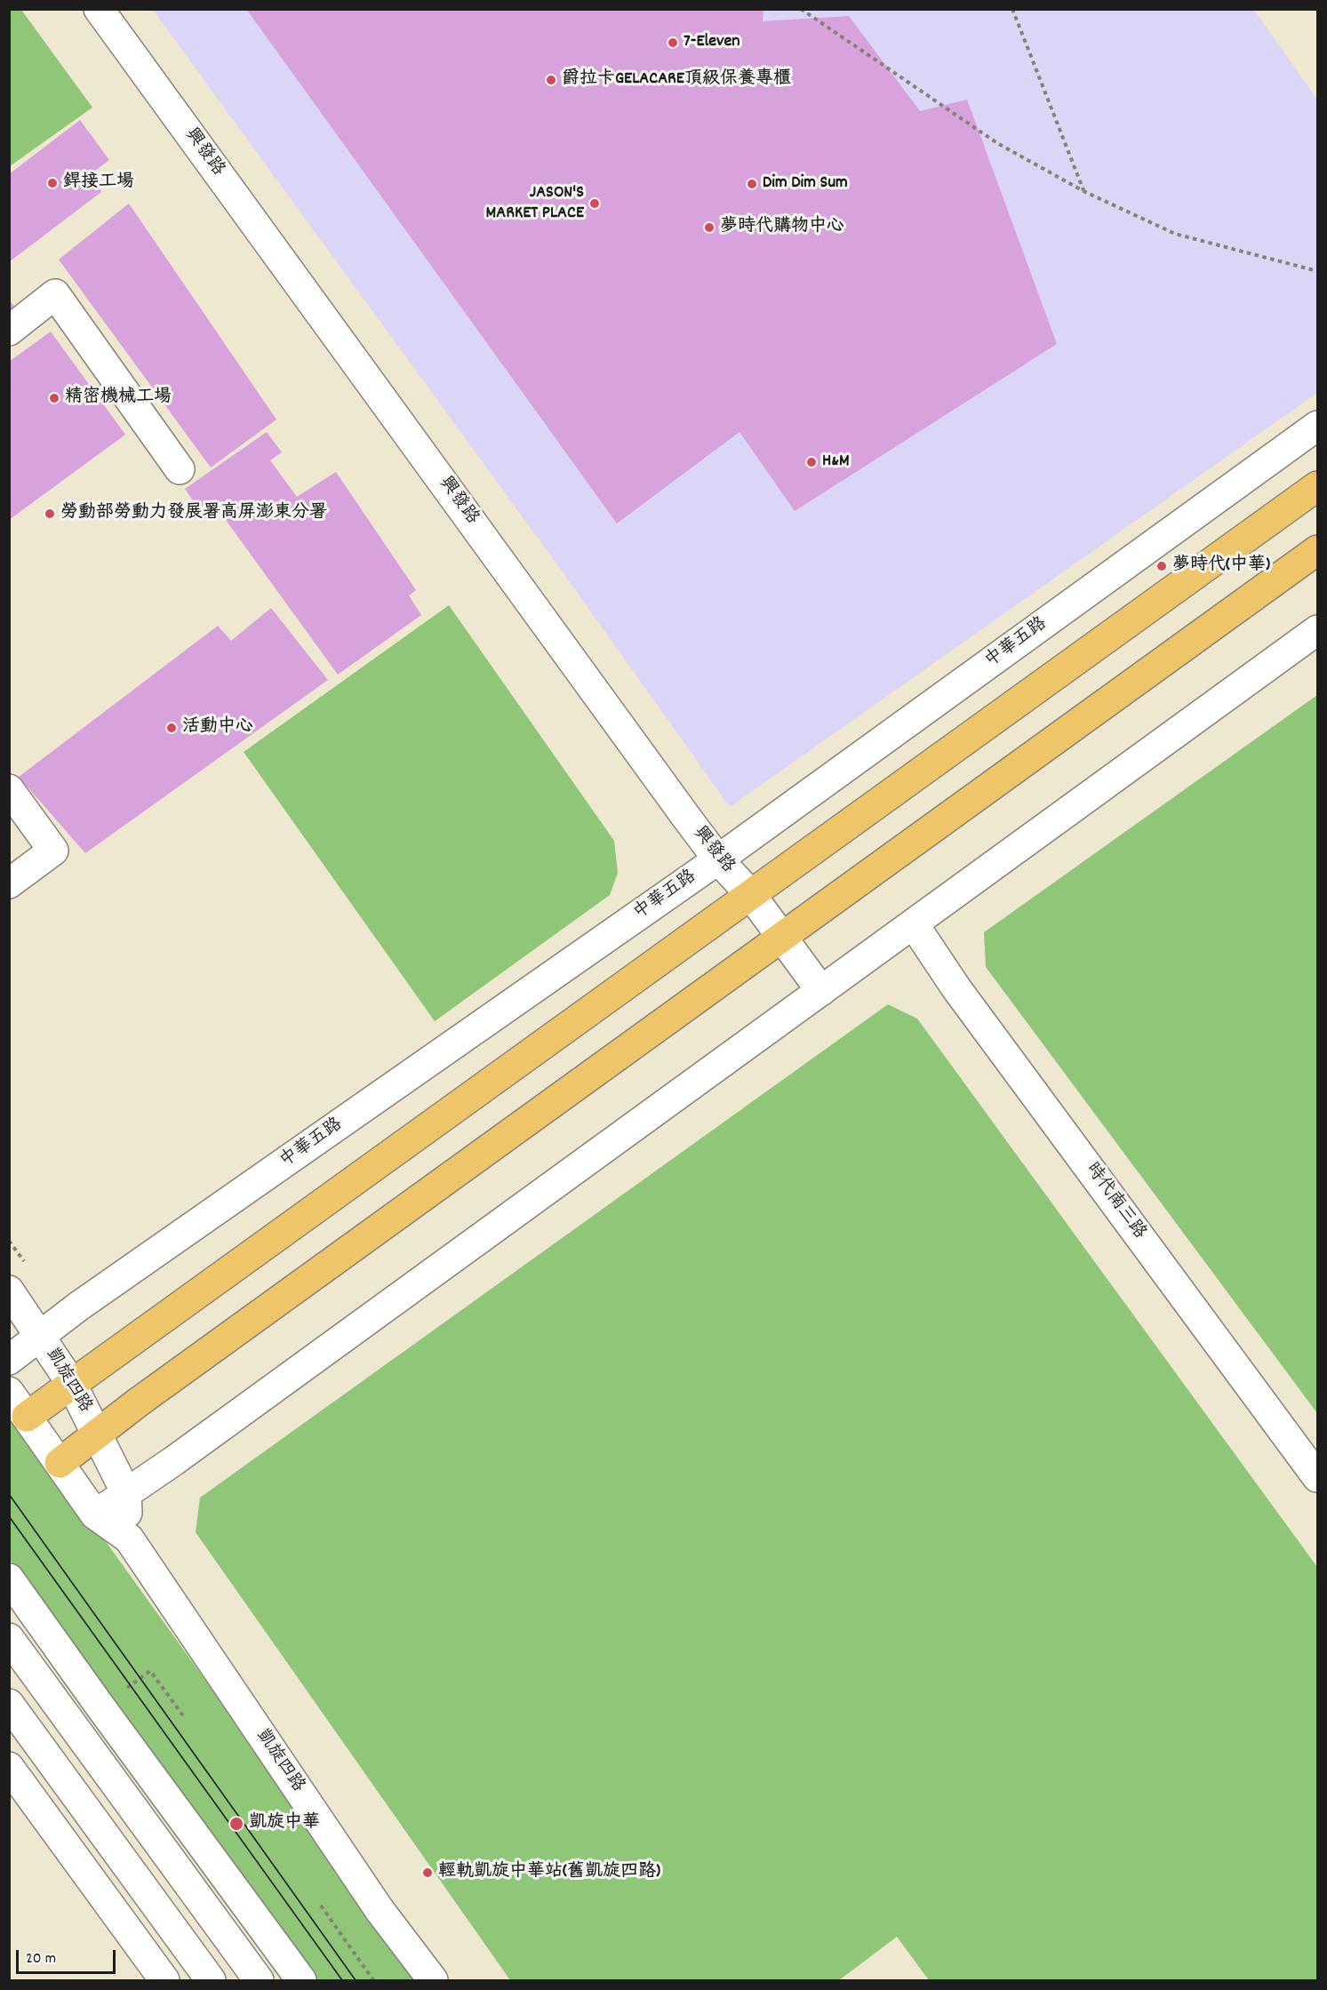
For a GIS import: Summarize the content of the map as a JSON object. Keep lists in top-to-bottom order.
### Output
{
  "streets": {
    "street": [
      "興發路",
      "中華五路",
      "時代南三路",
      "凱旋四路"
    ]
  },
  "crossings": [
    ["興發路", "中華五路"],
    ["中華五路", "凱旋四路"]
  ],
  "places": [
    "7-Eleven",
    "爵拉卡GELACARE頂級保養專櫃",
    "銲接工場",
    "Dim Dim Sum",
    "JASON'S MARKET PLACE",
    "夢時代購物中心",
    "精密機械工場",
    "H&M",
    "勞動部勞動力發展署高屏澎東分署",
    "夢時代(中華)",
    "活動中心",
    "凱旋中華",
    "輕軌凱旋中華站(舊凱旋四路)"
  ],
  "scale_bar": "20 m"
}
